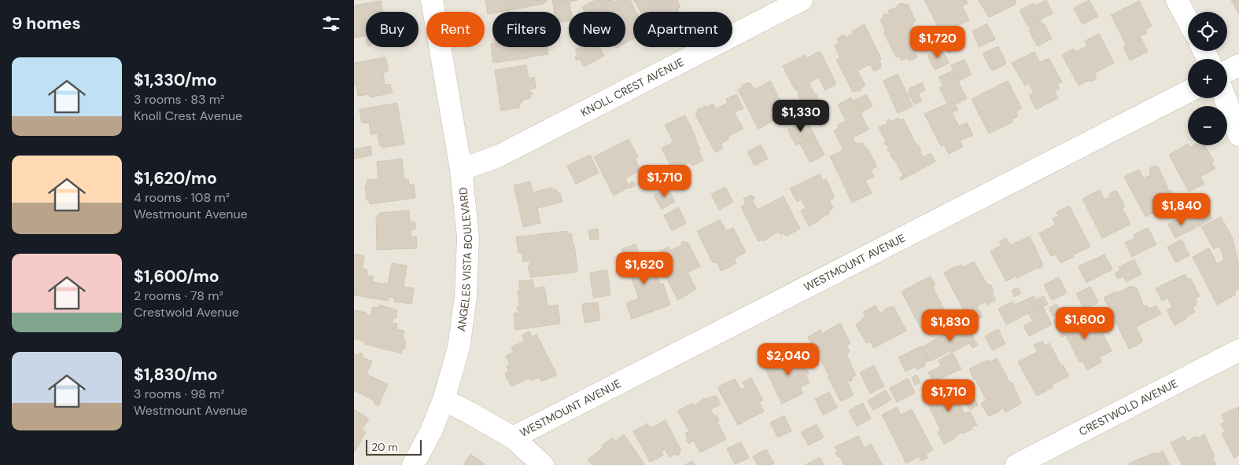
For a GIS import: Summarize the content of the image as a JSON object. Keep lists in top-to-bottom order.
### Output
{
  "streets": {
    "street": [
      "KNOLL CREST AVENUE",
      "ANGELES VISTA BOULEVARD",
      "WESTMOUNT AVENUE",
      "CRESTWOLD AVENUE"
    ]
  },
  "crossings": [
    ["KNOLL CREST AVENUE", "ANGELES VISTA BOULEVARD"]
  ],
  "scale_bar": "20 m",
  "page": {
    "heading": "9 homes",
    "map_buttons": ["+", "−"],
    "chip": [
      "Buy",
      "Rent",
      "Filters",
      "New",
      "Apartment"
    ],
    "price": [
      "$1,720",
      "$1,330",
      "$1,710",
      "$1,840",
      "$1,620",
      "$1,600",
      "$1,830",
      "$2,040",
      "$1,710"
    ],
    "list": [
      {
        "name": "$1,330/mo",
        "note": "3 rooms · 83 m² · Knoll Crest Avenue"
      },
      {
        "name": "$1,620/mo",
        "note": "4 rooms · 108 m² · Westmount Avenue"
      },
      {
        "name": "$1,600/mo",
        "note": "2 rooms · 78 m² · Crestwold Avenue"
      },
      {
        "name": "$1,830/mo",
        "note": "3 rooms · 98 m² · Westmount Avenue"
      }
    ],
    "scale": "20 m"
  }
}
